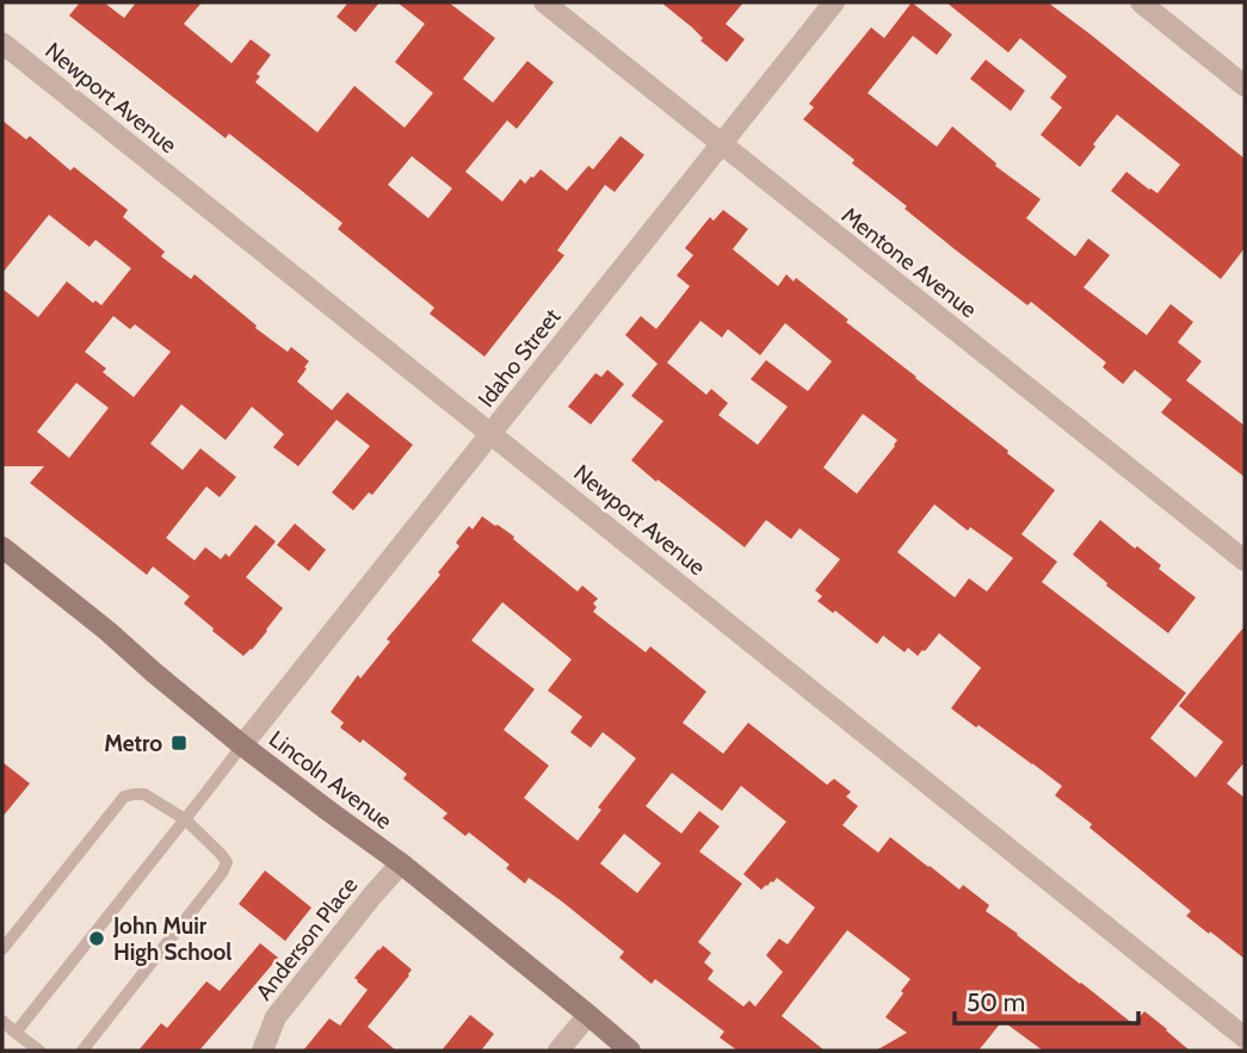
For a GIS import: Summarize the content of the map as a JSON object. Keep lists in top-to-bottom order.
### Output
{
  "streets": {
    "main road": ["Lincoln Avenue"],
    "street": [
      "Newport Avenue",
      "Mentone Avenue",
      "Idaho Street",
      "Anderson Place"
    ]
  },
  "crossings": [
    ["Newport Avenue", "Idaho Street"],
    ["Mentone Avenue", "Idaho Street"],
    ["Idaho Street", "Lincoln Avenue"],
    ["Lincoln Avenue", "Anderson Place"]
  ],
  "places": {
    "transit": ["Metro"],
    "other": ["John Muir High School"]
  },
  "scale_bar": "50 m"
}
